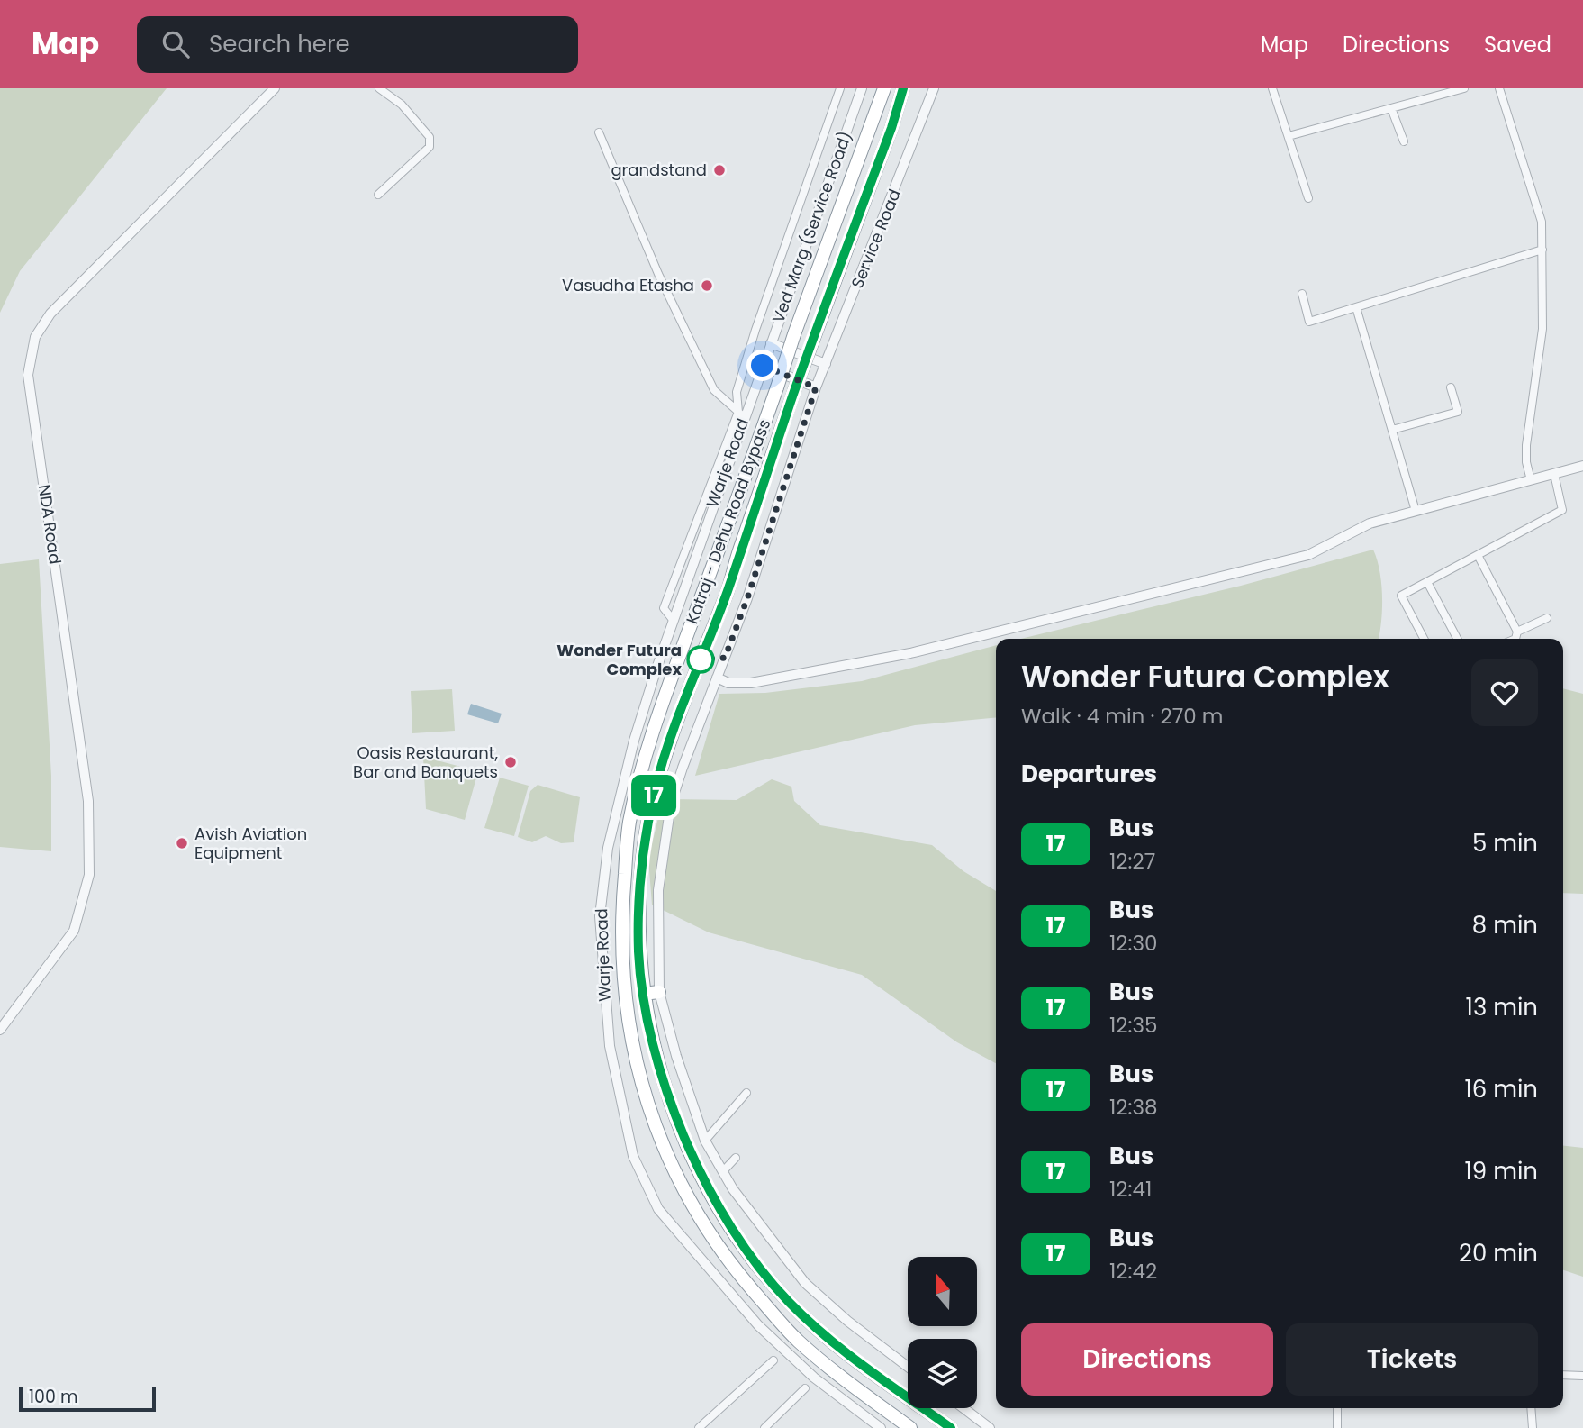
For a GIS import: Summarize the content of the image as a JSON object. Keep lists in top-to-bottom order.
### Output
{
  "streets": {
    "highway": ["Katraj - Dehu Road Bypass"],
    "street": [
      "Ved Marg (Service Road)",
      "Service Road",
      "Warje Road",
      "NDA Road"
    ]
  },
  "crossings": [
    ["Ved Marg (Service Road)", "Warje Road"]
  ],
  "places": [
    "grandstand",
    "Vasudha Etasha",
    "Wonder Futura Complex",
    "Oasis Restaurant, Bar and Banquets",
    "Avish Aviation Equipment"
  ],
  "lines": ["bus line 17"],
  "scale_bar": "100 m",
  "north": "top",
  "page": {
    "header": "Map",
    "search": "Search here",
    "nav": ["Map", "Directions", "Saved"],
    "on_map": "17",
    "heading": [
      ["Wonder Futura Complex", "Walk · 4 min · 270 m"],
      "Departures"
    ],
    "list": [
      {
        "mark": "17",
        "name": "Bus",
        "note": "12:27",
        "value": "5 min"
      },
      {
        "mark": "17",
        "name": "Bus",
        "note": "12:30",
        "value": "8 min"
      },
      {
        "mark": "17",
        "name": "Bus",
        "note": "12:35",
        "value": "13 min"
      },
      {
        "mark": "17",
        "name": "Bus",
        "note": "12:38",
        "value": "16 min"
      },
      {
        "mark": "17",
        "name": "Bus",
        "note": "12:41",
        "value": "19 min"
      },
      {
        "mark": "17",
        "name": "Bus",
        "note": "12:42",
        "value": "20 min"
      }
    ],
    "buttons": ["Directions", "Tickets"],
    "scale": "100 m"
  }
}
